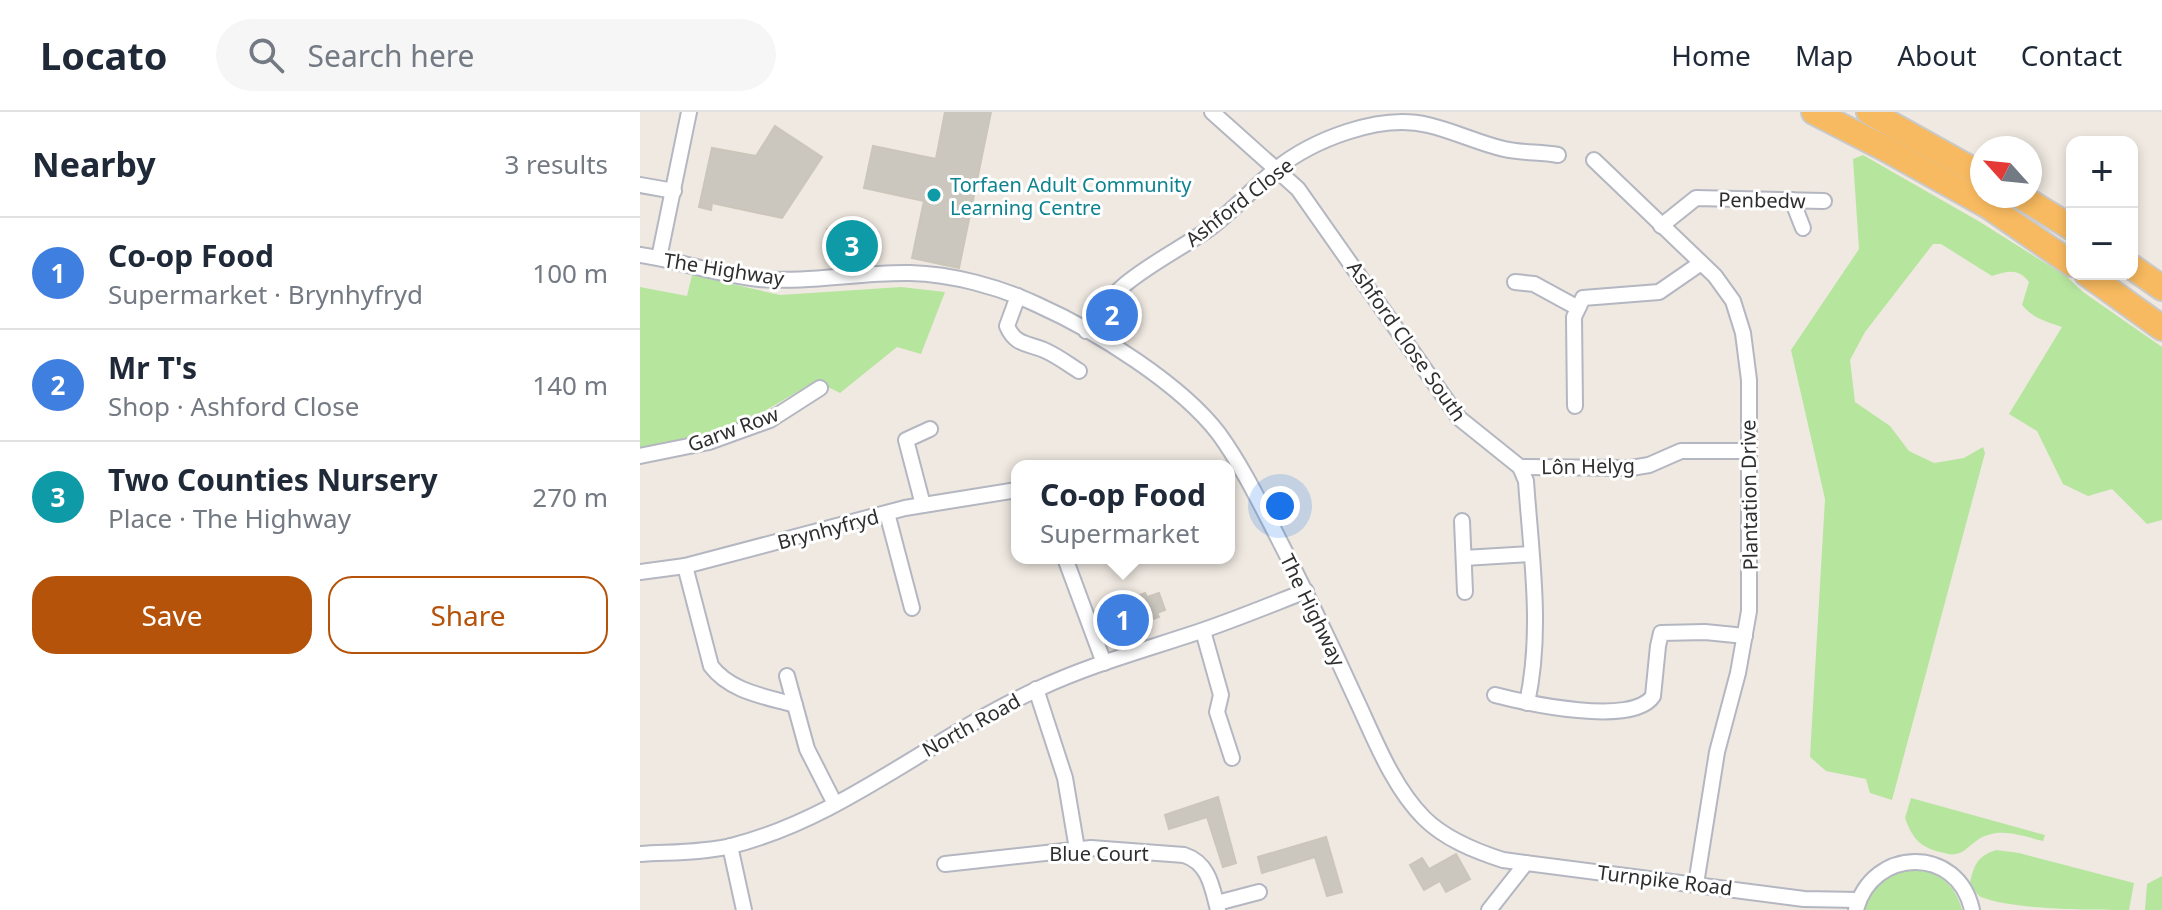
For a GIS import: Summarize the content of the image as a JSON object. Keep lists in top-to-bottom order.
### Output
{
  "streets": {
    "street": [
      "Penbedw",
      "Ashford Close",
      "The Highway",
      "Ashford Close South",
      "Garw Row",
      "Lôn Helyg",
      "Plantation Drive",
      "Brynhyfryd",
      "North Road",
      "Blue Court",
      "Turnpike Road"
    ]
  },
  "crossings": [
    ["Penbedw", "Plantation Drive"],
    ["Ashford Close", "The Highway"],
    ["Ashford Close", "Ashford Close South"],
    ["The Highway", "North Road"],
    ["The Highway", "Turnpike Road"],
    ["Ashford Close South", "Lôn Helyg"],
    ["Lôn Helyg", "Plantation Drive"],
    ["Plantation Drive", "Turnpike Road"]
  ],
  "places": ["Torfaen Adult Community Learning Centre"],
  "north": "top left",
  "page": {
    "header": "Locato",
    "search": "Search here",
    "nav": [
      "Home",
      "Map",
      "About",
      "Contact"
    ],
    "heading": ["Nearby", "3 results"],
    "map_buttons": ["+", "−"],
    "list": [
      {
        "mark": "1",
        "name": "Co-op Food",
        "note": "Supermarket · Brynhyfryd",
        "value": "100 m"
      },
      {
        "mark": "2",
        "name": "Mr T's",
        "note": "Shop · Ashford Close",
        "value": "140 m"
      },
      {
        "mark": "3",
        "name": "Two Counties Nursery",
        "note": "Place · The Highway",
        "value": "270 m"
      }
    ],
    "pins": ["3", "2", "1"],
    "popup": ["Co-op Food", "Supermarket"],
    "buttons": ["Save", "Share"]
  }
}
